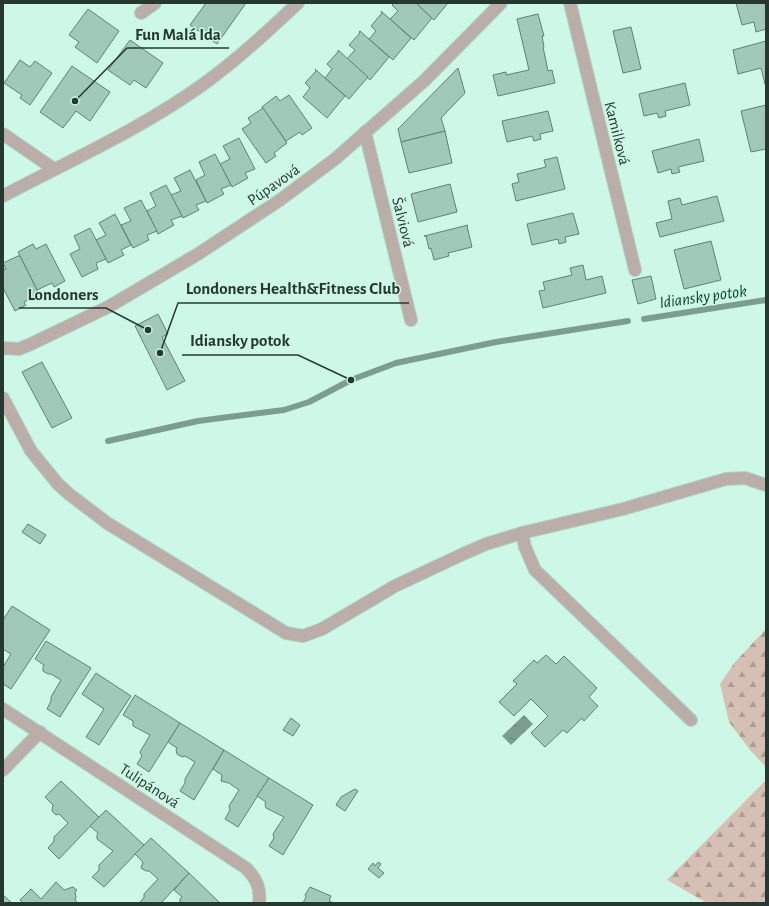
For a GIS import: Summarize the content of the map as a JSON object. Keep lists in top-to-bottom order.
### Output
{
  "streets": {
    "street": [
      "Kamilková",
      "Púpavová",
      "Šalviová",
      "Tulipánová"
    ]
  },
  "crossings": [
    ["Púpavová", "Šalviová"]
  ],
  "water": ["Idiansky potok"],
  "places": [
    "Fun Malá Ida",
    "Londoners",
    "Londoners Health&Fitness Club",
    "Idiansky potok"
  ]
}
